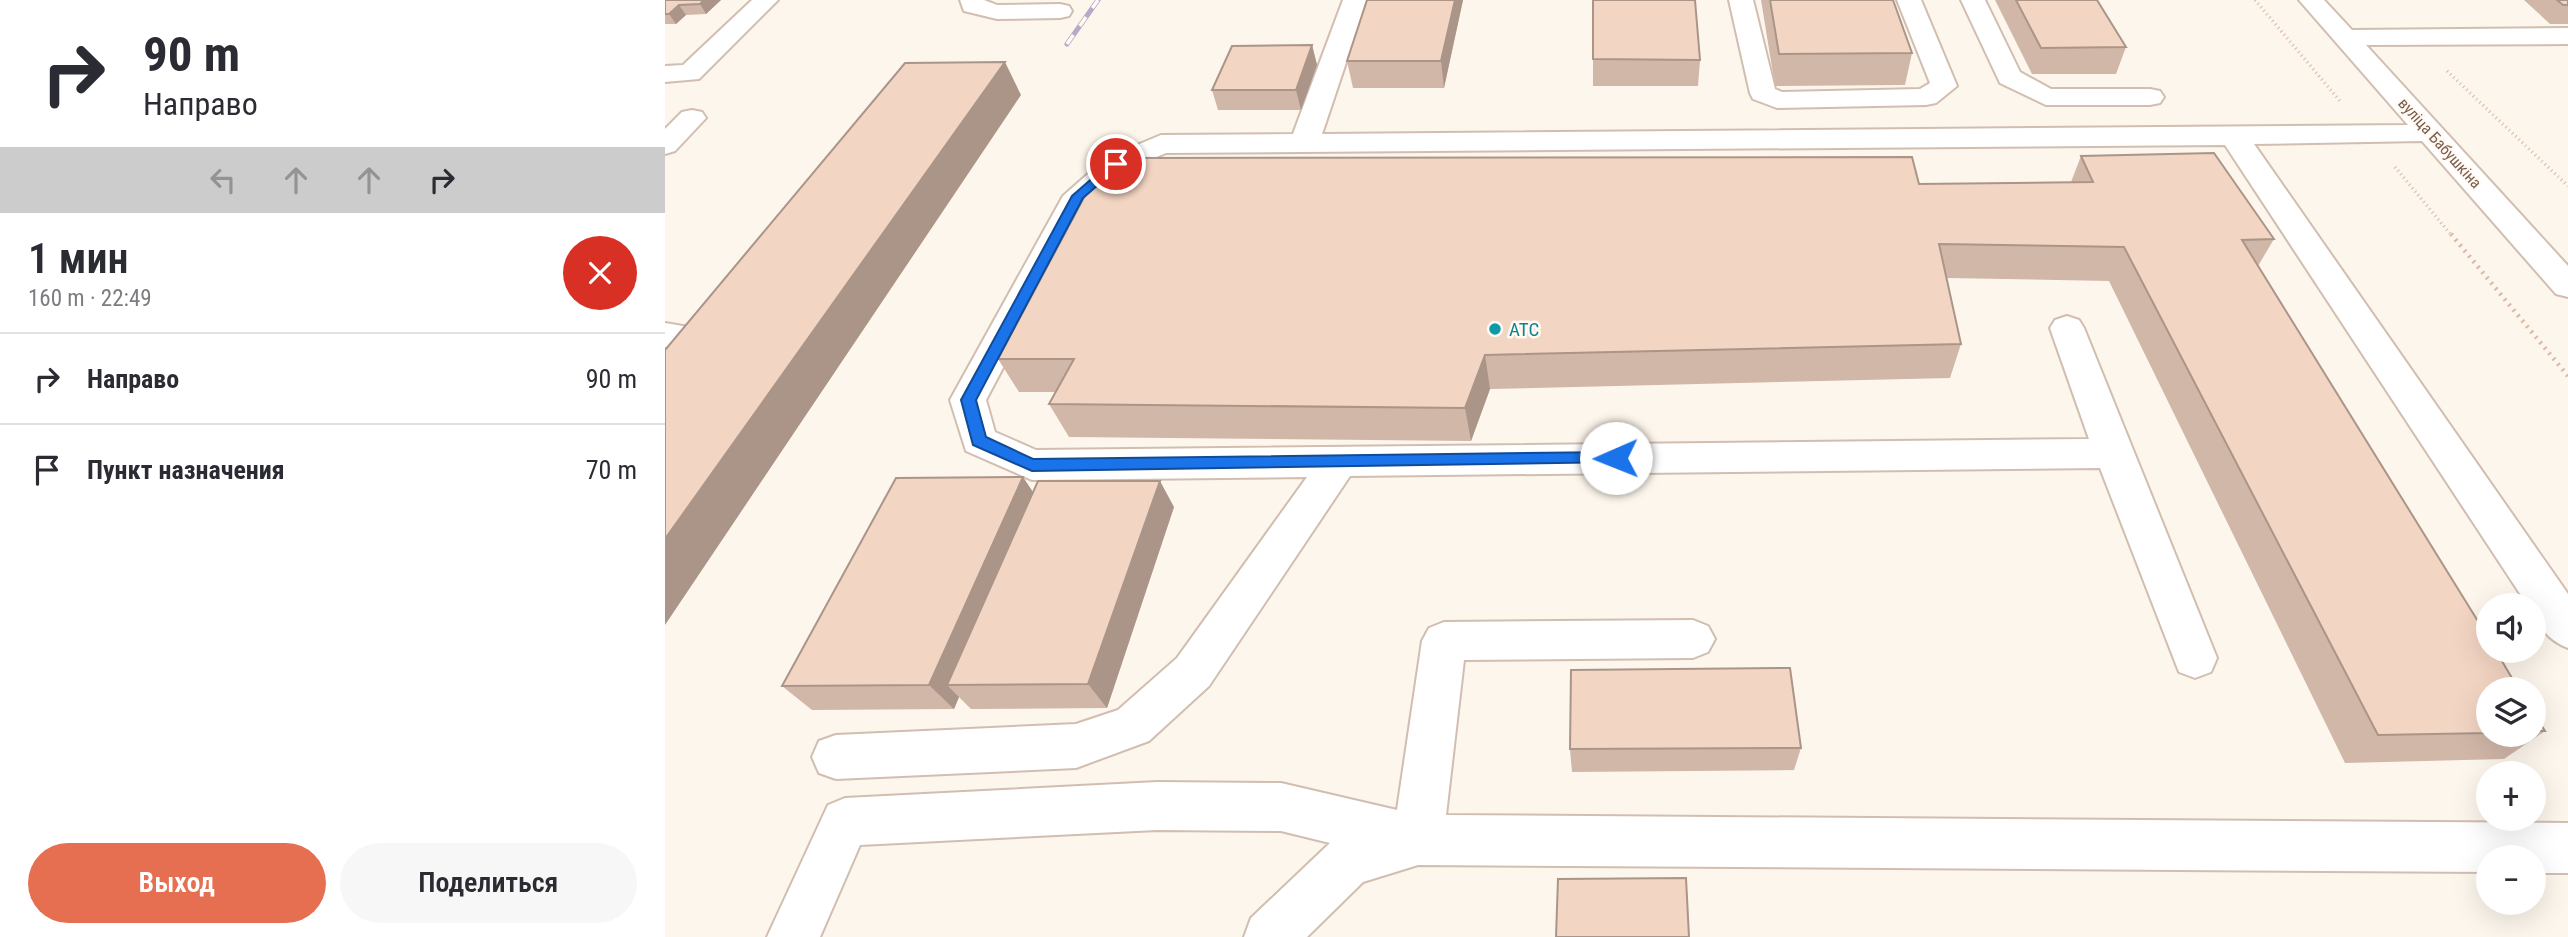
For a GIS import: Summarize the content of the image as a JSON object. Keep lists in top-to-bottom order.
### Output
{
  "streets": {
    "street": ["вуліца Бабушкіна"]
  },
  "places": ["АТС"],
  "page": {
    "turn": ["90 m", "Направо"],
    "heading": ["1 мин", "160 m · 22:49"],
    "list": [
      {
        "name": "Направо",
        "value": "90 m"
      },
      {
        "name": "Пункт назначения",
        "value": "70 m"
      }
    ],
    "map_buttons": ["+", "−"],
    "buttons": ["Выход", "Поделиться"]
  }
}
